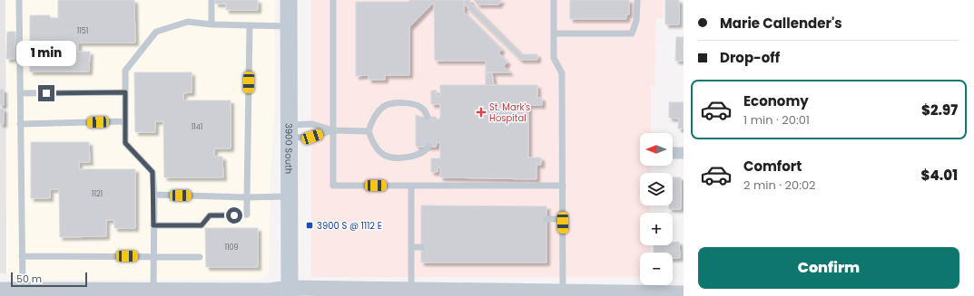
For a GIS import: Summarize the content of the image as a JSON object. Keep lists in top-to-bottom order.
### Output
{
  "streets": {
    "main road": ["3900 South"]
  },
  "places": {
    "health": ["St. Mark's Hospital"],
    "transit": ["3900 S @ 1112 E"]
  },
  "house_numbers": [
    "1151",
    "1141",
    "1121",
    "1109"
  ],
  "scale_bar": "50 m",
  "north": "left",
  "page": {
    "banner": ["Marie Callender's", "Drop-off"],
    "bubble": "1 min",
    "list": [
      {
        "name": "Economy",
        "note": "1 min · 20:01",
        "value": "$2.97"
      },
      {
        "name": "Comfort",
        "note": "2 min · 20:02",
        "value": "$4.01"
      }
    ],
    "map_buttons": ["+", "−"],
    "buttons": "Confirm",
    "scale": "50 m"
  }
}
